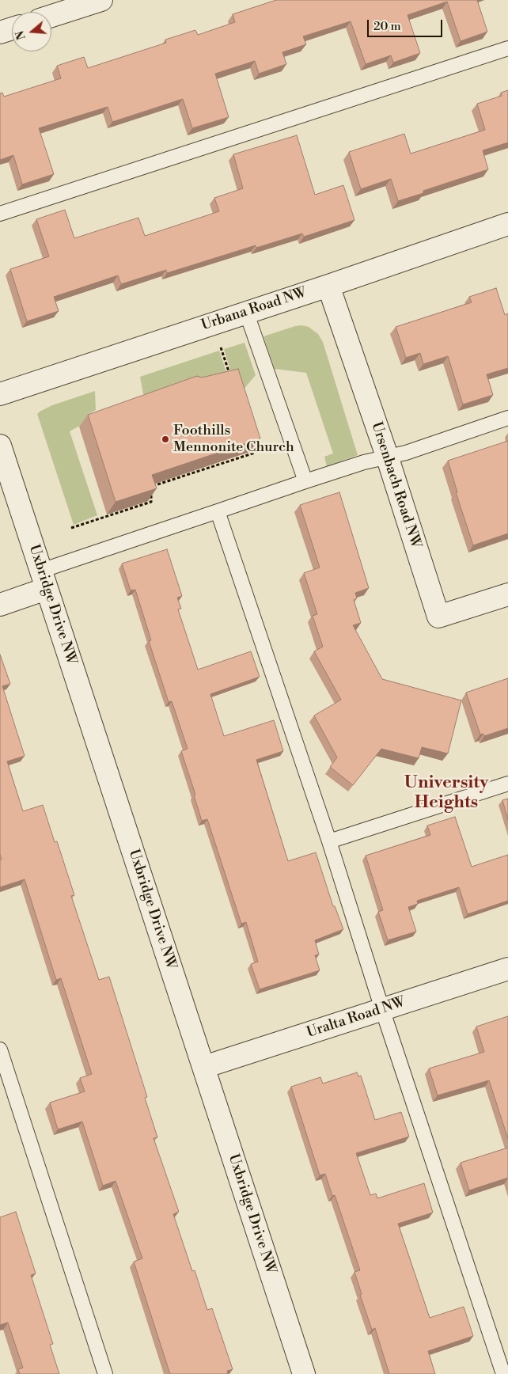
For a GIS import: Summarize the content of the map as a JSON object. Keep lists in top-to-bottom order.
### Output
{
  "streets": {
    "street": [
      "Urbana Road NW",
      "Ursenbach Road NW",
      "Uxbridge Drive NW",
      "Uralta Road NW"
    ]
  },
  "crossings": [
    ["Urbana Road NW", "Ursenbach Road NW"],
    ["Uxbridge Drive NW", "Uralta Road NW"]
  ],
  "districts": ["University Heights"],
  "places": ["Foothills Mennonite Church"],
  "scale_bar": "20 m",
  "north": "left"
}
